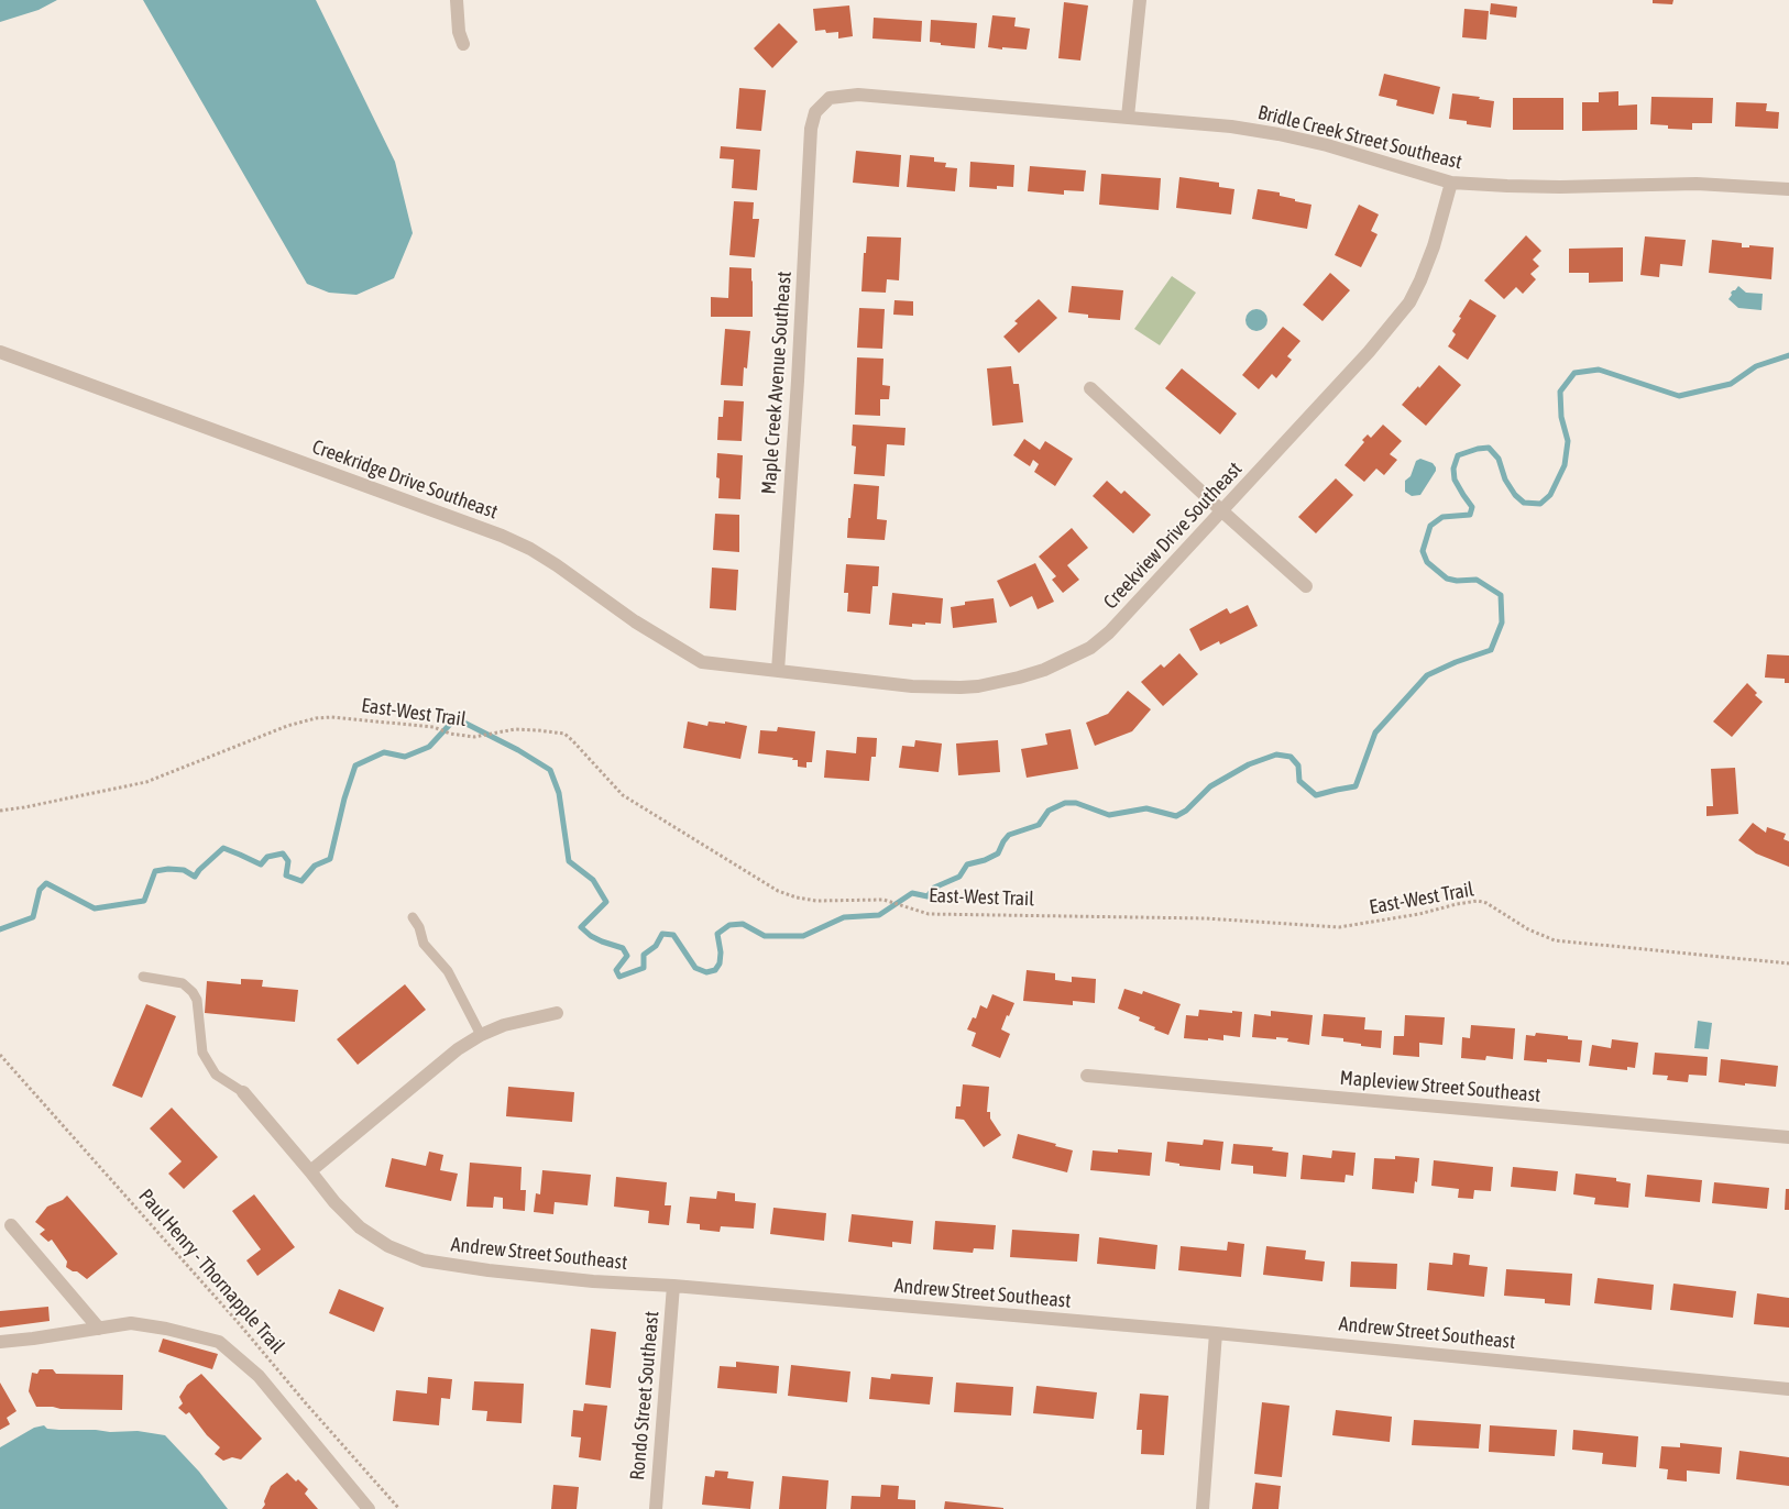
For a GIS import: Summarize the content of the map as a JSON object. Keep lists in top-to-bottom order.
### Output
{
  "streets": {
    "street": [
      "Bridle Creek Street Southeast",
      "Maple Creek Avenue Southeast",
      "Creekridge Drive Southeast",
      "Creekview Drive Southeast",
      "Mapleview Street Southeast",
      "Andrew Street Southeast",
      "Rondo Street Southeast"
    ],
    "path": ["East-West Trail", "Paul Henry - Thornapple Trail"]
  },
  "crossings": [
    ["Bridle Creek Street Southeast", "Maple Creek Avenue Southeast"],
    ["Bridle Creek Street Southeast", "Creekview Drive Southeast"],
    ["Maple Creek Avenue Southeast", "Creekridge Drive Southeast"],
    ["Maple Creek Avenue Southeast", "Creekview Drive Southeast"],
    ["Creekridge Drive Southeast", "Creekview Drive Southeast"],
    ["Andrew Street Southeast", "Rondo Street Southeast"]
  ]
}
